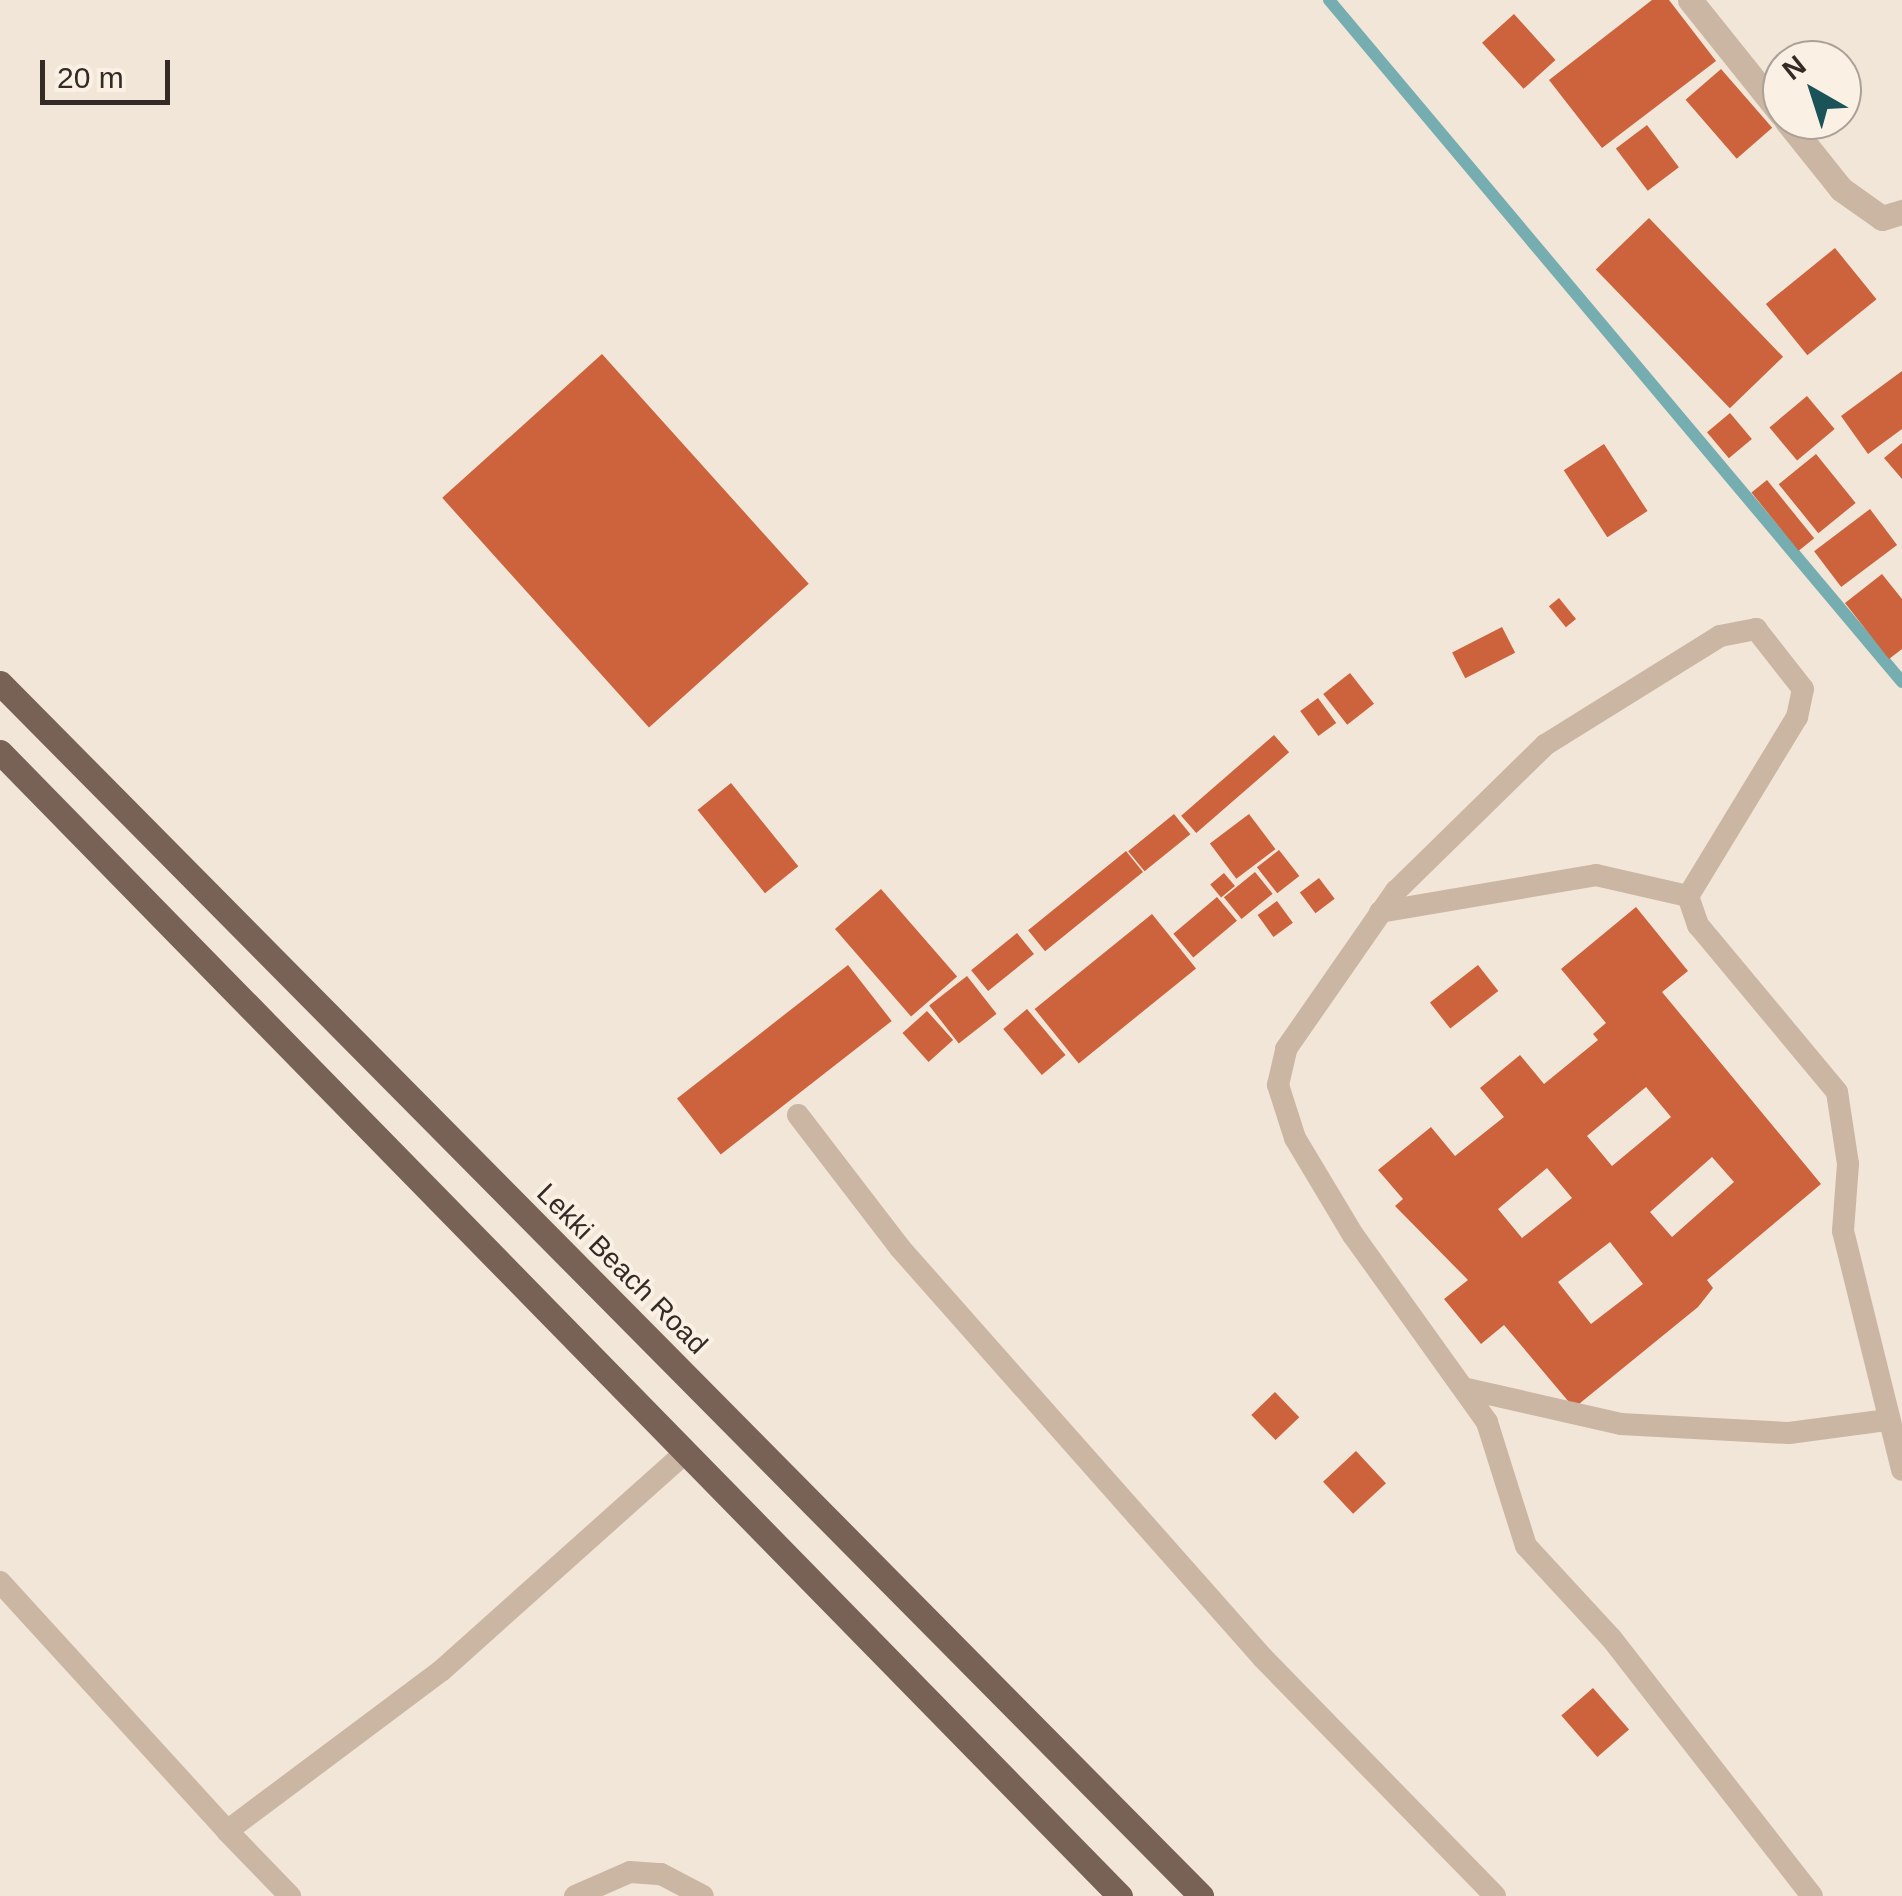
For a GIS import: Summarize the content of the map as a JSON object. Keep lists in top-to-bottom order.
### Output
{
  "streets": {
    "main road": ["Lekki Beach Road"]
  },
  "scale_bar": "20 m",
  "north": "top left"
}
